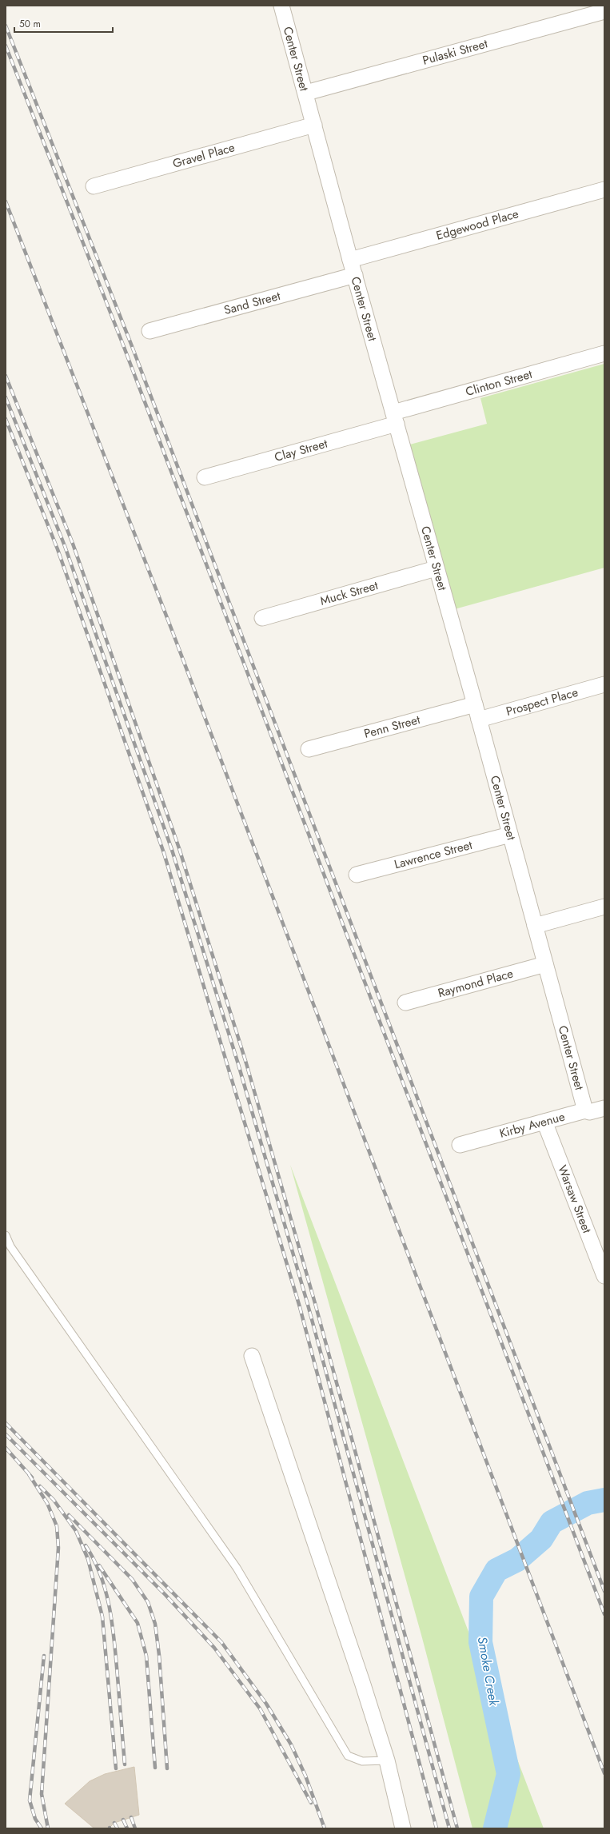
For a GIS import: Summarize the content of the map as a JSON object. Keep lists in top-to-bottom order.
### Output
{
  "streets": {
    "street": [
      "Pulaski Street",
      "Center Street",
      "Gravel Place",
      "Edgewood Place",
      "Sand Street",
      "Clinton Street",
      "Clay Street",
      "Muck Street",
      "Prospect Place",
      "Penn Street",
      "Lawrence Street",
      "Raymond Place",
      "Kirby Avenue",
      "Warsaw Street"
    ]
  },
  "crossings": [
    ["Pulaski Street", "Center Street"],
    ["Center Street", "Gravel Place"],
    ["Center Street", "Edgewood Place"],
    ["Center Street", "Sand Street"],
    ["Center Street", "Clinton Street"],
    ["Center Street", "Clay Street"],
    ["Center Street", "Muck Street"],
    ["Center Street", "Prospect Place"],
    ["Center Street", "Penn Street"],
    ["Center Street", "Lawrence Street"],
    ["Center Street", "Raymond Place"],
    ["Center Street", "Kirby Avenue"],
    ["Clinton Street", "Clay Street"],
    ["Kirby Avenue", "Warsaw Street"]
  ],
  "water": ["Smoke Creek"],
  "scale_bar": "50 m"
}
